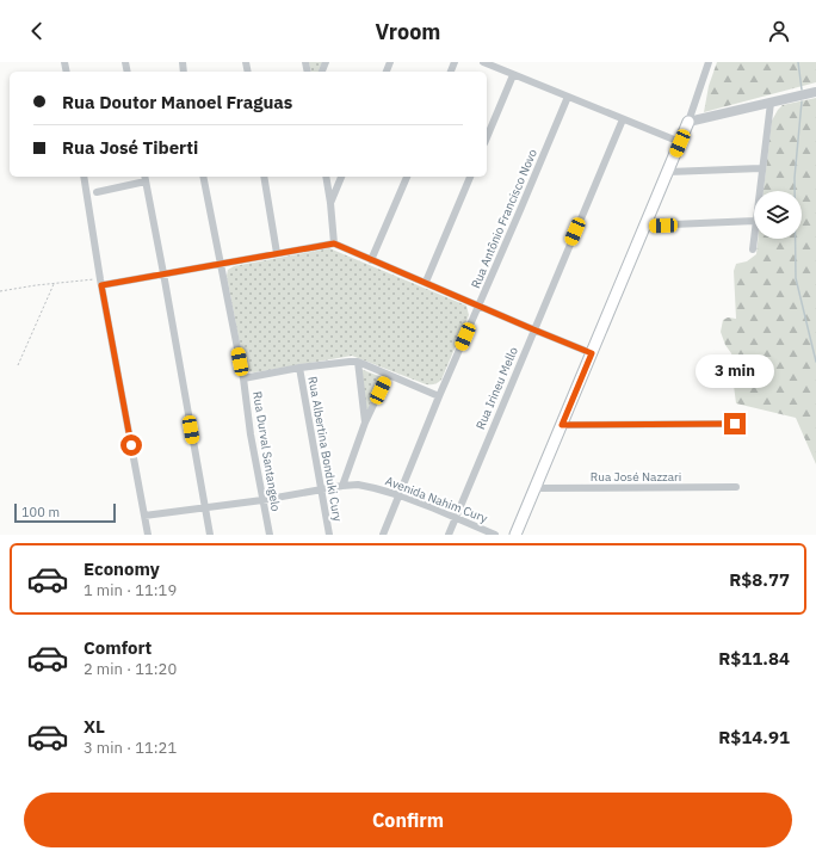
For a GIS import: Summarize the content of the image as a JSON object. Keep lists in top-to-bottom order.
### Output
{
  "streets": {
    "street": [
      "Rua Antônio Francisco Novo",
      "Rua Irineu Mello",
      "Rua Albertina Bonduki Cury",
      "Rua Durval Santangelo",
      "Rua José Nazzari",
      "Avenida Nahim Cury"
    ]
  },
  "crossings": [
    ["Rua Antônio Francisco Novo", "Avenida Nahim Cury"],
    ["Rua Irineu Mello", "Avenida Nahim Cury"],
    ["Rua Albertina Bonduki Cury", "Avenida Nahim Cury"],
    ["Rua Durval Santangelo", "Avenida Nahim Cury"]
  ],
  "scale_bar": "100 m",
  "page": {
    "header": "Vroom",
    "banner": ["Rua Doutor Manoel Fraguas", "Rua José Tiberti"],
    "bubble": "3 min",
    "scale": "100 m",
    "list": [
      {
        "name": "Economy",
        "note": "1 min · 11:19",
        "value": "R$8.77"
      },
      {
        "name": "Comfort",
        "note": "2 min · 11:20",
        "value": "R$11.84"
      },
      {
        "name": "XL",
        "note": "3 min · 11:21",
        "value": "R$14.91"
      }
    ],
    "buttons": "Confirm"
  }
}
